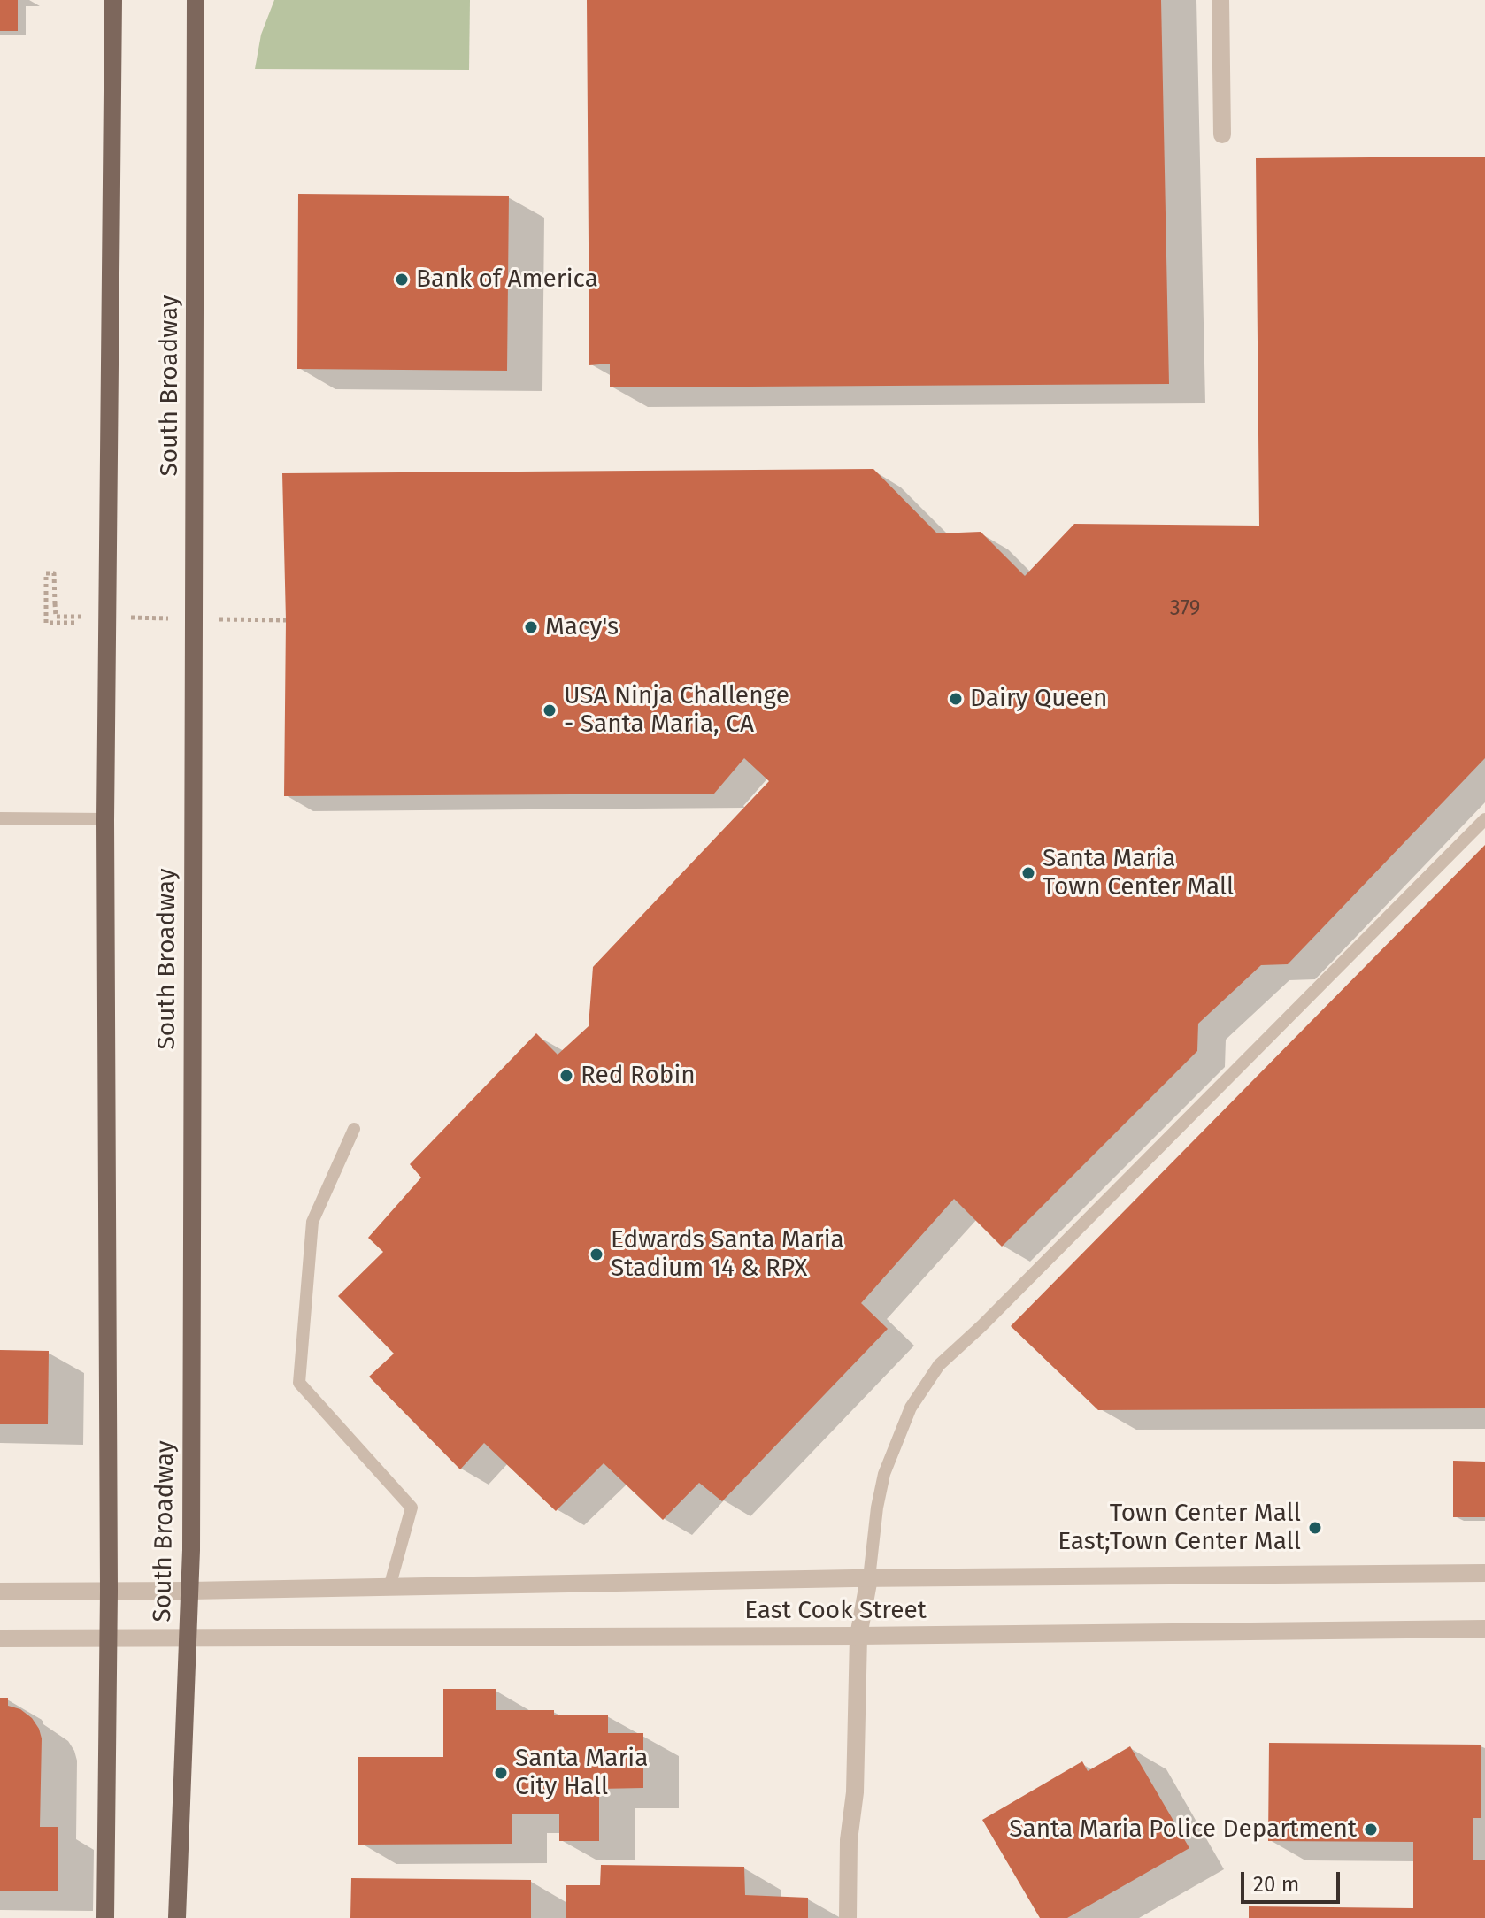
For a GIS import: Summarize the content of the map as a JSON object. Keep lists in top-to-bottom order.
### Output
{
  "streets": {
    "main road": ["South Broadway"],
    "street": ["East Cook Street"]
  },
  "crossings": [
    ["South Broadway", "East Cook Street"]
  ],
  "places": [
    "Bank of America",
    "Macy's",
    "Dairy Queen",
    "USA Ninja Challenge - Santa Maria, CA",
    "Santa Maria Town Center Mall",
    "Red Robin",
    "Edwards Santa Maria Stadium 14 & RPX",
    "Town Center Mall East;Town Center Mall",
    "Santa Maria City Hall",
    "Santa Maria Police Department"
  ],
  "house_numbers": ["379"],
  "scale_bar": "20 m"
}
